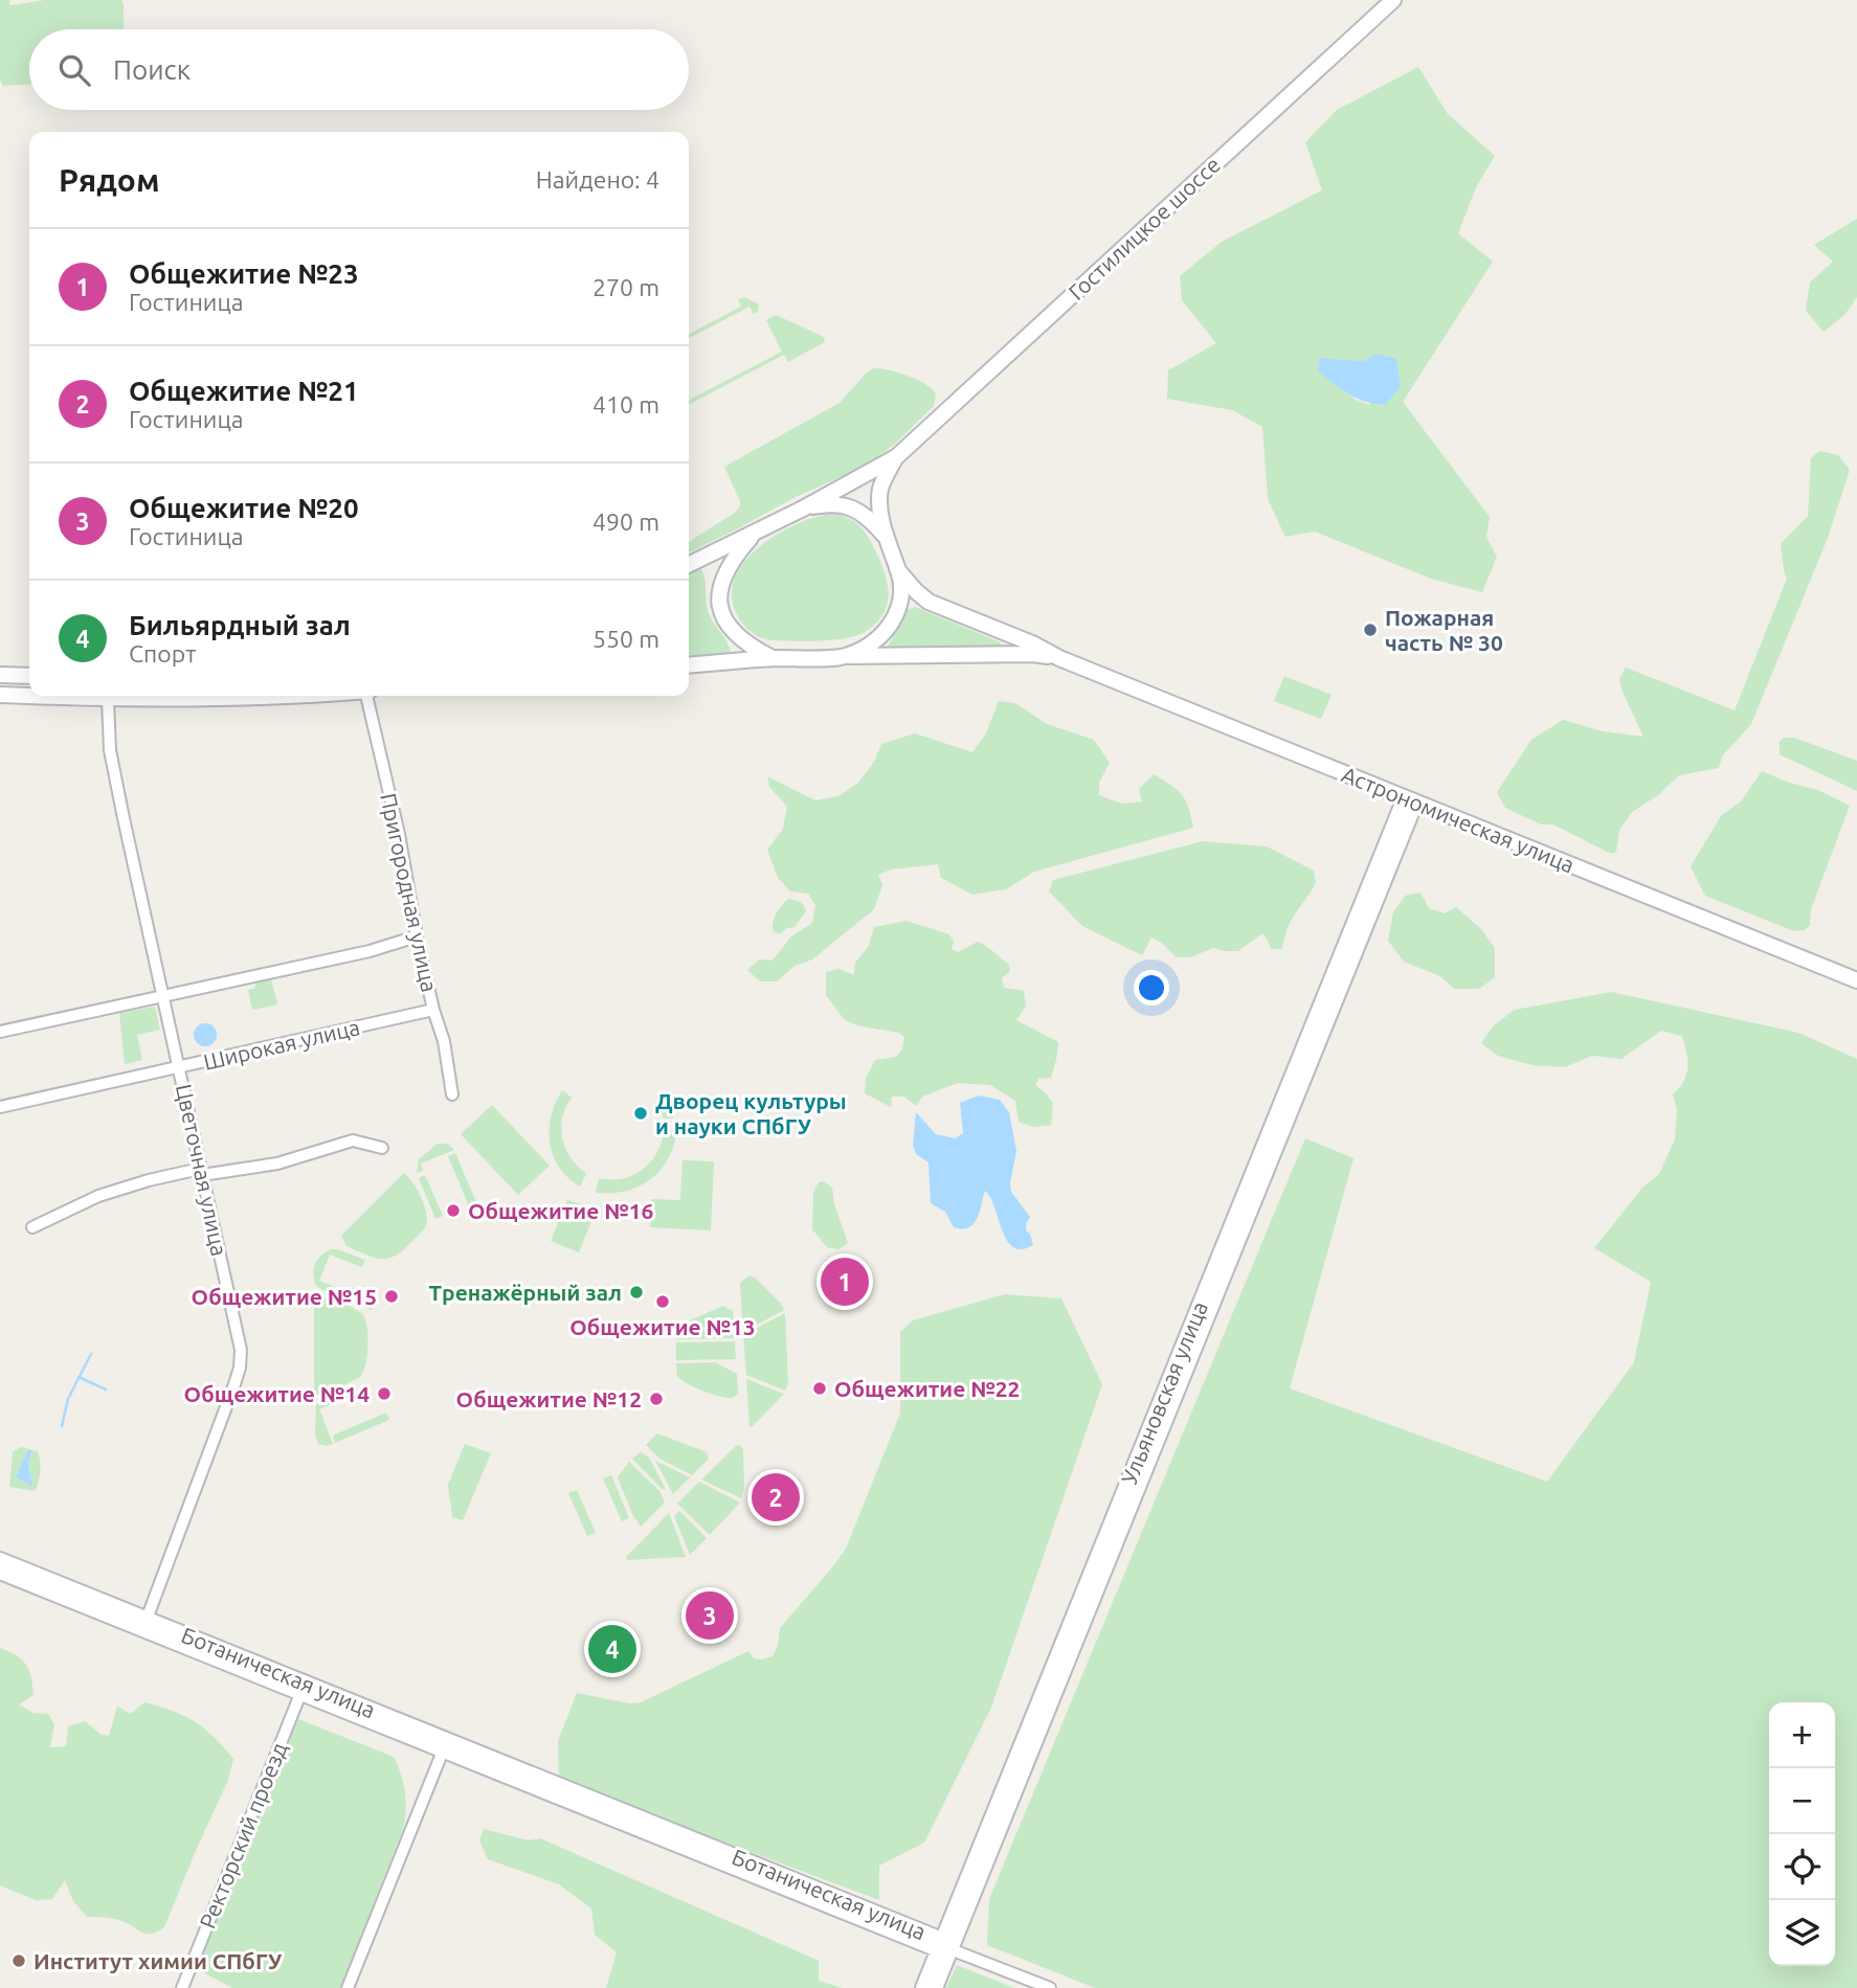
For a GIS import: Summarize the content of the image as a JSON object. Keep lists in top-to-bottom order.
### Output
{
  "streets": {
    "main road": [
      "Гостилицкое шоссе",
      "Астрономическая улица",
      "Ульяновская улица",
      "Ботаническая улица"
    ],
    "street": [
      "Пригородная улица",
      "Широкая улица",
      "Цветочная улица",
      "Ректорский проезд"
    ]
  },
  "crossings": [
    ["Гостилицкое шоссе", "Астрономическая улица"],
    ["Астрономическая улица", "Ульяновская улица"],
    ["Пригородная улица", "Широкая улица"],
    ["Широкая улица", "Цветочная улица"],
    ["Цветочная улица", "Ботаническая улица"],
    ["Ульяновская улица", "Ботаническая улица"],
    ["Ботаническая улица", "Ректорский проезд"]
  ],
  "places": [
    "Пожарная часть № 30",
    "Дворец культуры и науки СПбГУ",
    "Общежитие №16",
    "Тренажёрный зал",
    "Общежитие №15",
    "Общежитие №13",
    "Общежитие №22",
    "Общежитие №14",
    "Общежитие №12",
    "Институт химии СПбГУ"
  ],
  "page": {
    "search": "Поиск",
    "heading": ["Рядом", "Найдено: 4"],
    "list": [
      {
        "mark": "1",
        "name": "Общежитие №23",
        "note": "Гостиница",
        "value": "270 m"
      },
      {
        "mark": "2",
        "name": "Общежитие №21",
        "note": "Гостиница",
        "value": "410 m"
      },
      {
        "mark": "3",
        "name": "Общежитие №20",
        "note": "Гостиница",
        "value": "490 m"
      },
      {
        "mark": "4",
        "name": "Бильярдный зал",
        "note": "Спорт",
        "value": "550 m"
      }
    ],
    "pins": [
      "1",
      "2",
      "3",
      "4"
    ],
    "map_buttons": ["+", "−"]
  }
}
